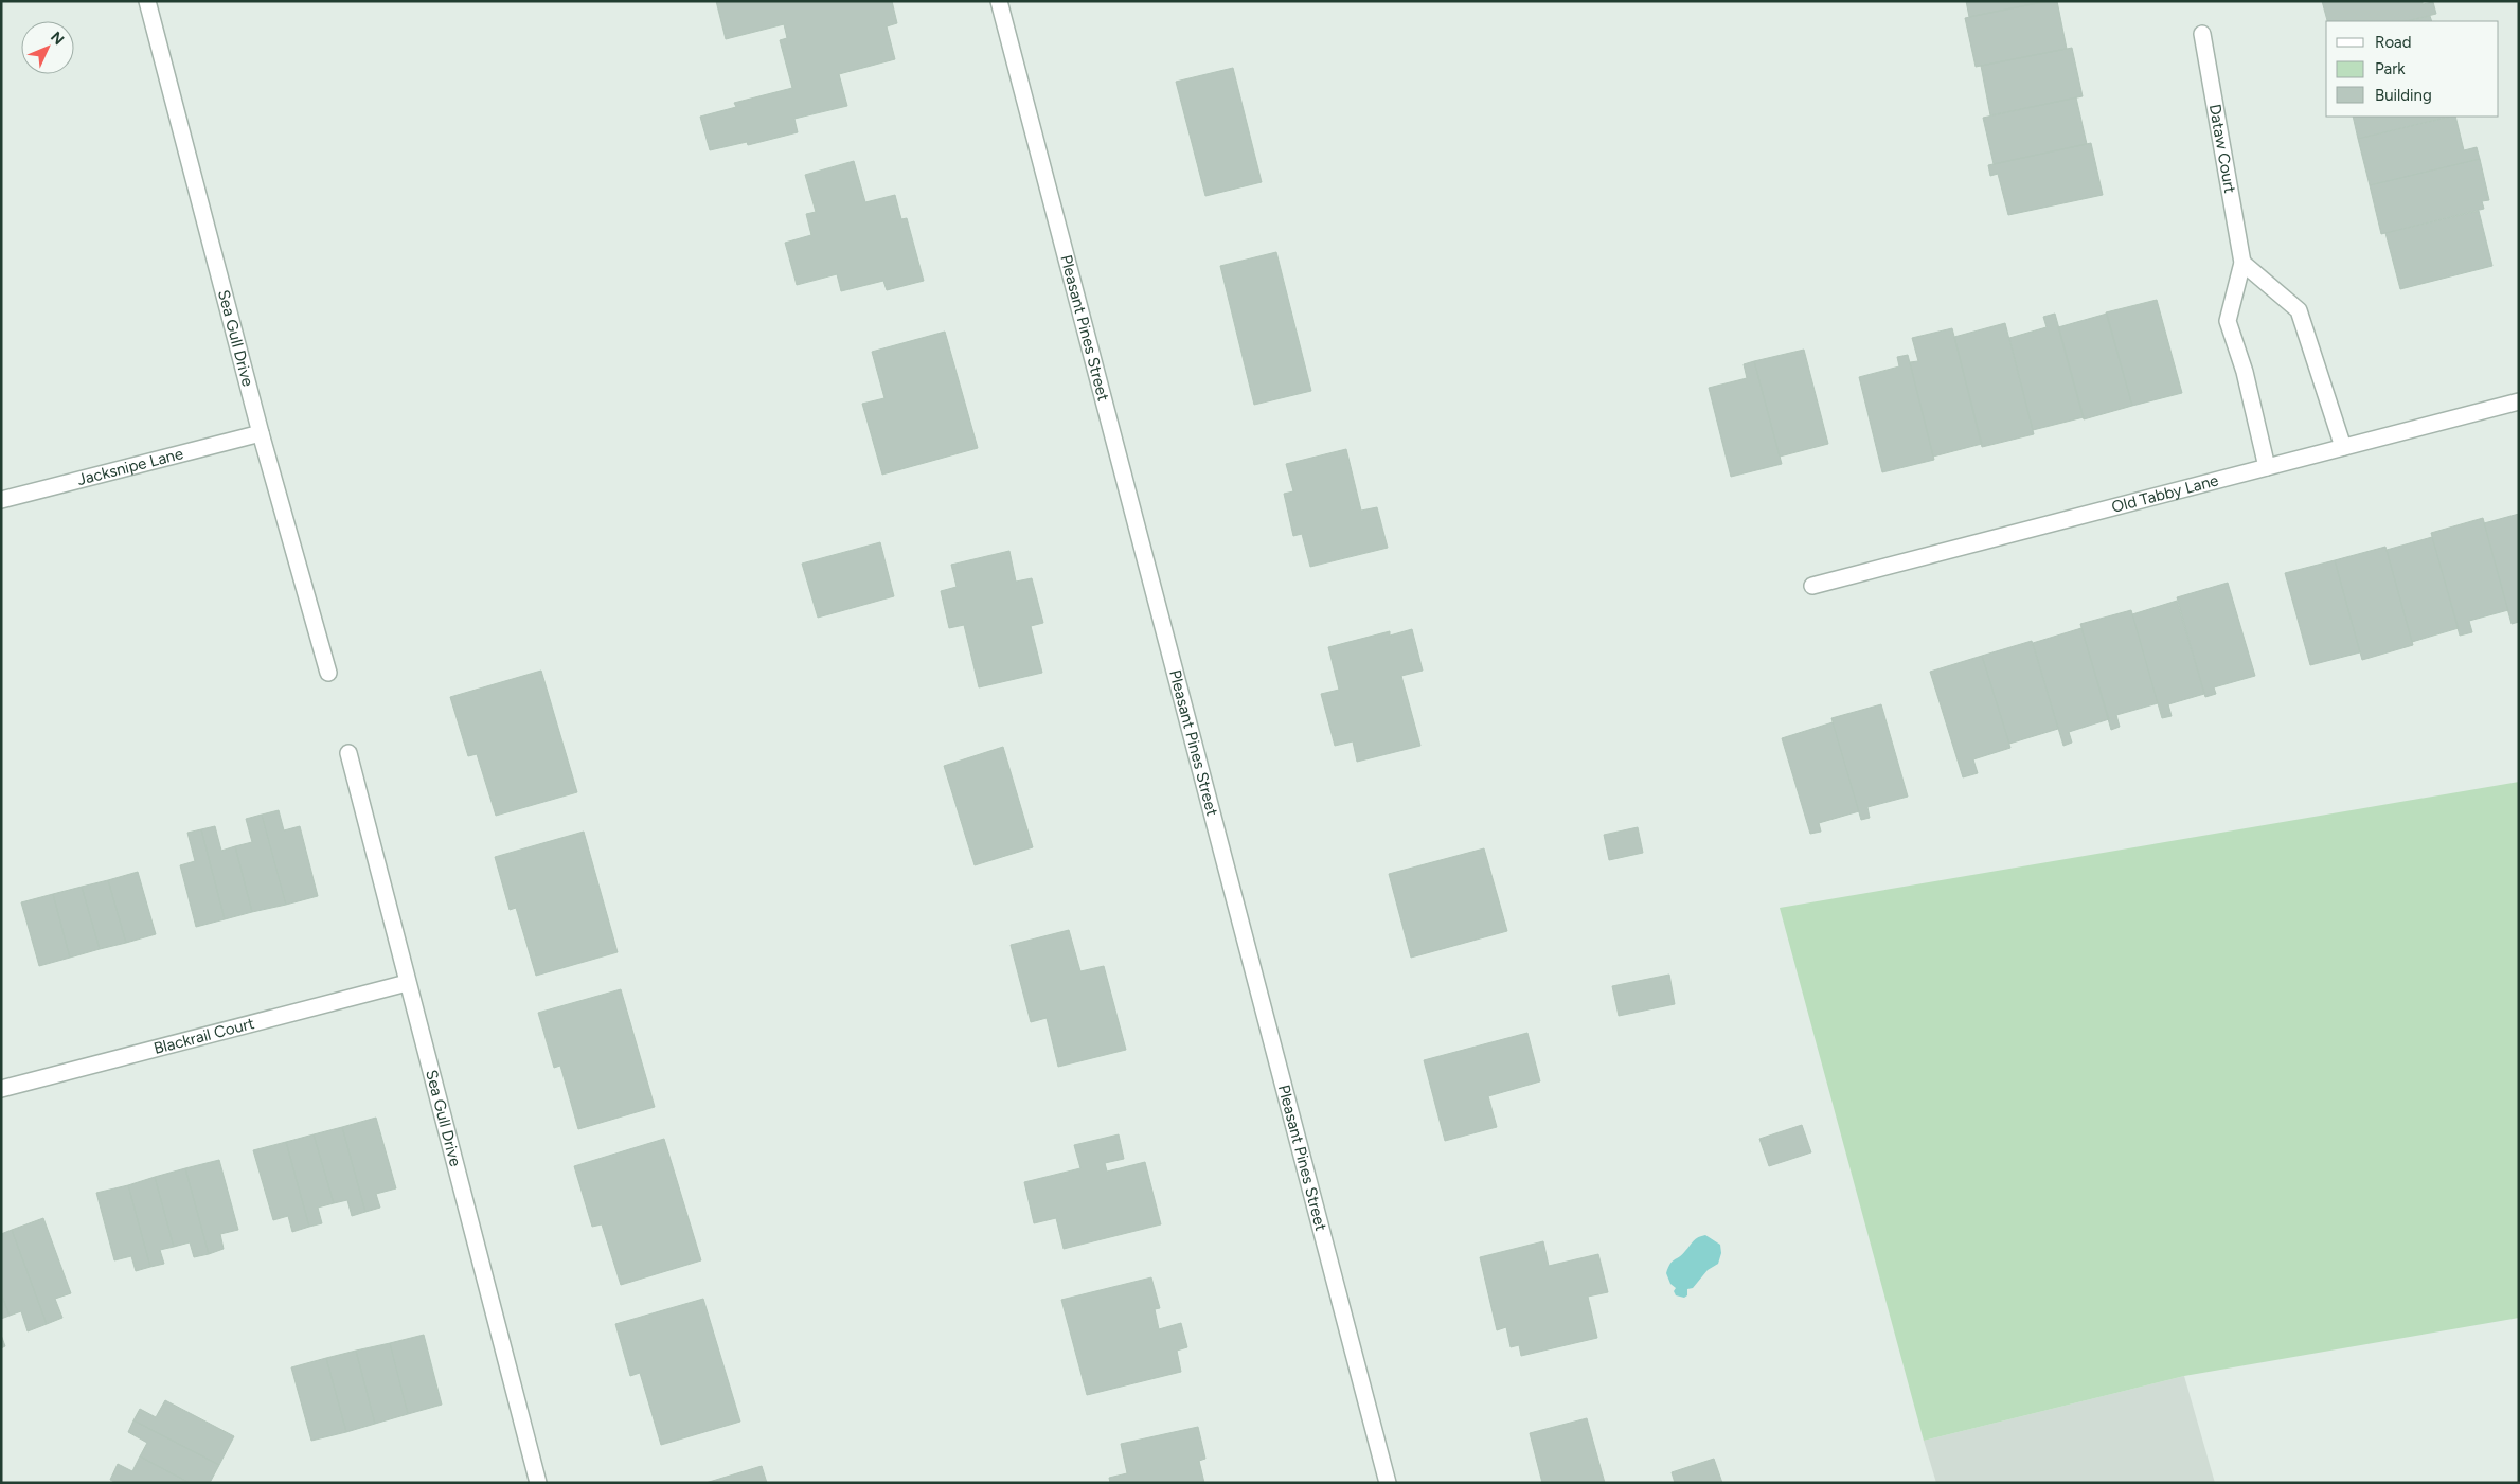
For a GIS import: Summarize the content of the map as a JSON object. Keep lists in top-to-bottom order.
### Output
{
  "streets": {
    "street": [
      "Dataw Court",
      "Pleasant Pines Street",
      "Sea Gull Drive",
      "Jacksnipe Lane",
      "Old Tabby Lane",
      "Blackrail Court"
    ]
  },
  "crossings": [
    ["Dataw Court", "Old Tabby Lane"],
    ["Sea Gull Drive", "Jacksnipe Lane"],
    ["Sea Gull Drive", "Blackrail Court"]
  ],
  "legend": ["Road", "Park", "Building"],
  "north": "top right"
}
